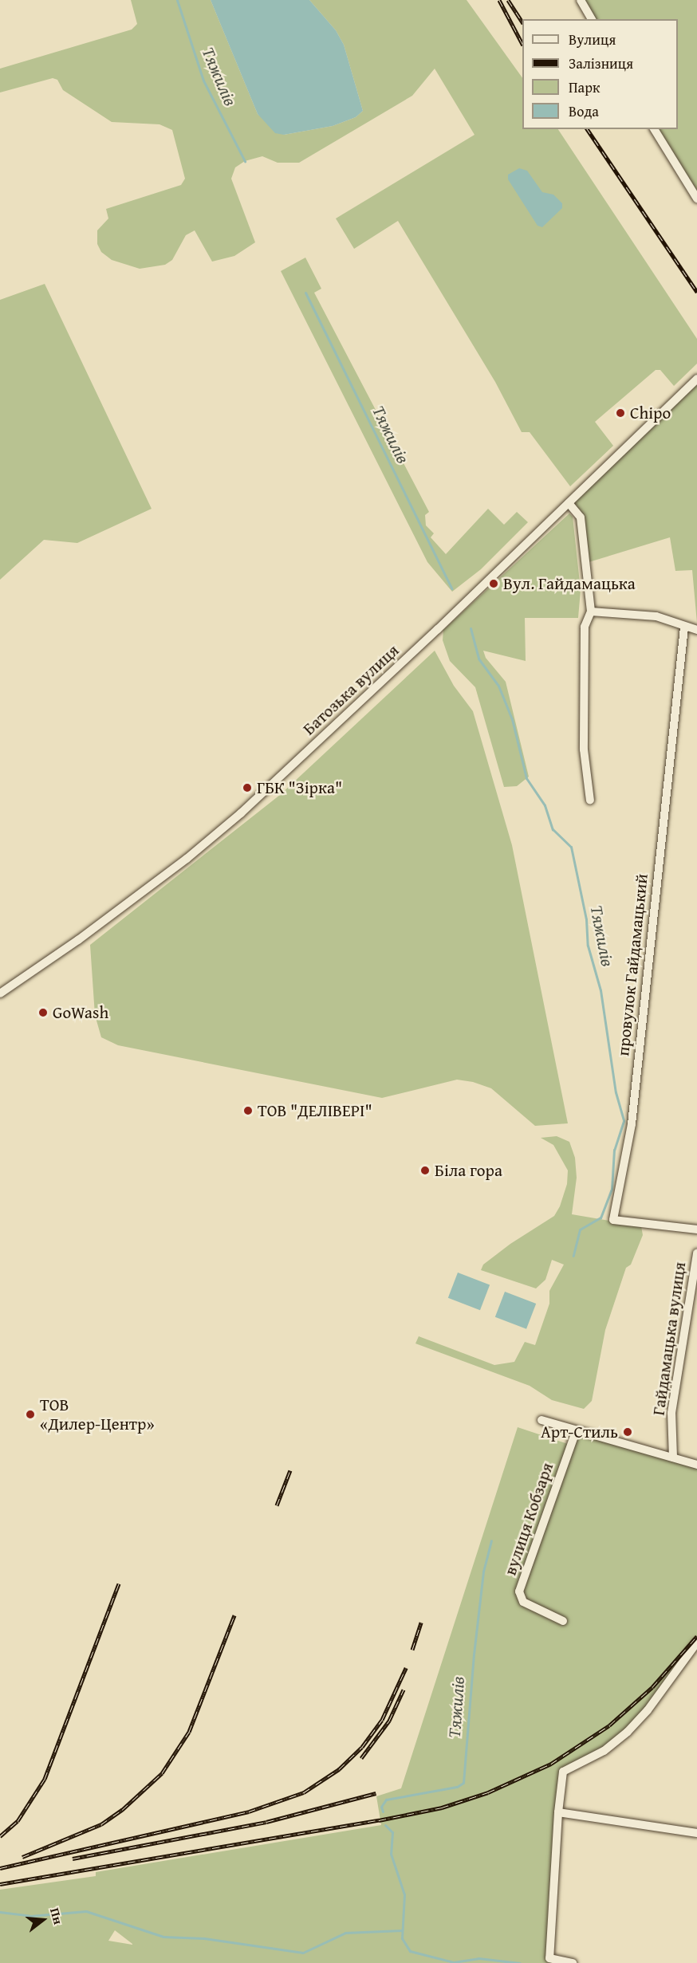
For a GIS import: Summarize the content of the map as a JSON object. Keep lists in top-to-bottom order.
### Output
{
  "streets": {
    "street": [
      "Батозька вулиця",
      "провулок Гайдамацький",
      "Гайдамацька вулиця",
      "вулиця Кобзаря"
    ]
  },
  "water": ["Тяжилів"],
  "places": [
    "Chipo",
    "Вул. Гайдамацька",
    "ГБК \"Зірка\"",
    "GoWash",
    "ТОВ \"ДЕЛІВЕРІ\"",
    "Біла гора",
    "ТОВ «Дилер-Центр»",
    "Арт-Стиль"
  ],
  "legend": [
    "Вулиця",
    "Залізниця",
    "Парк",
    "Вода"
  ],
  "north": "right"
}
